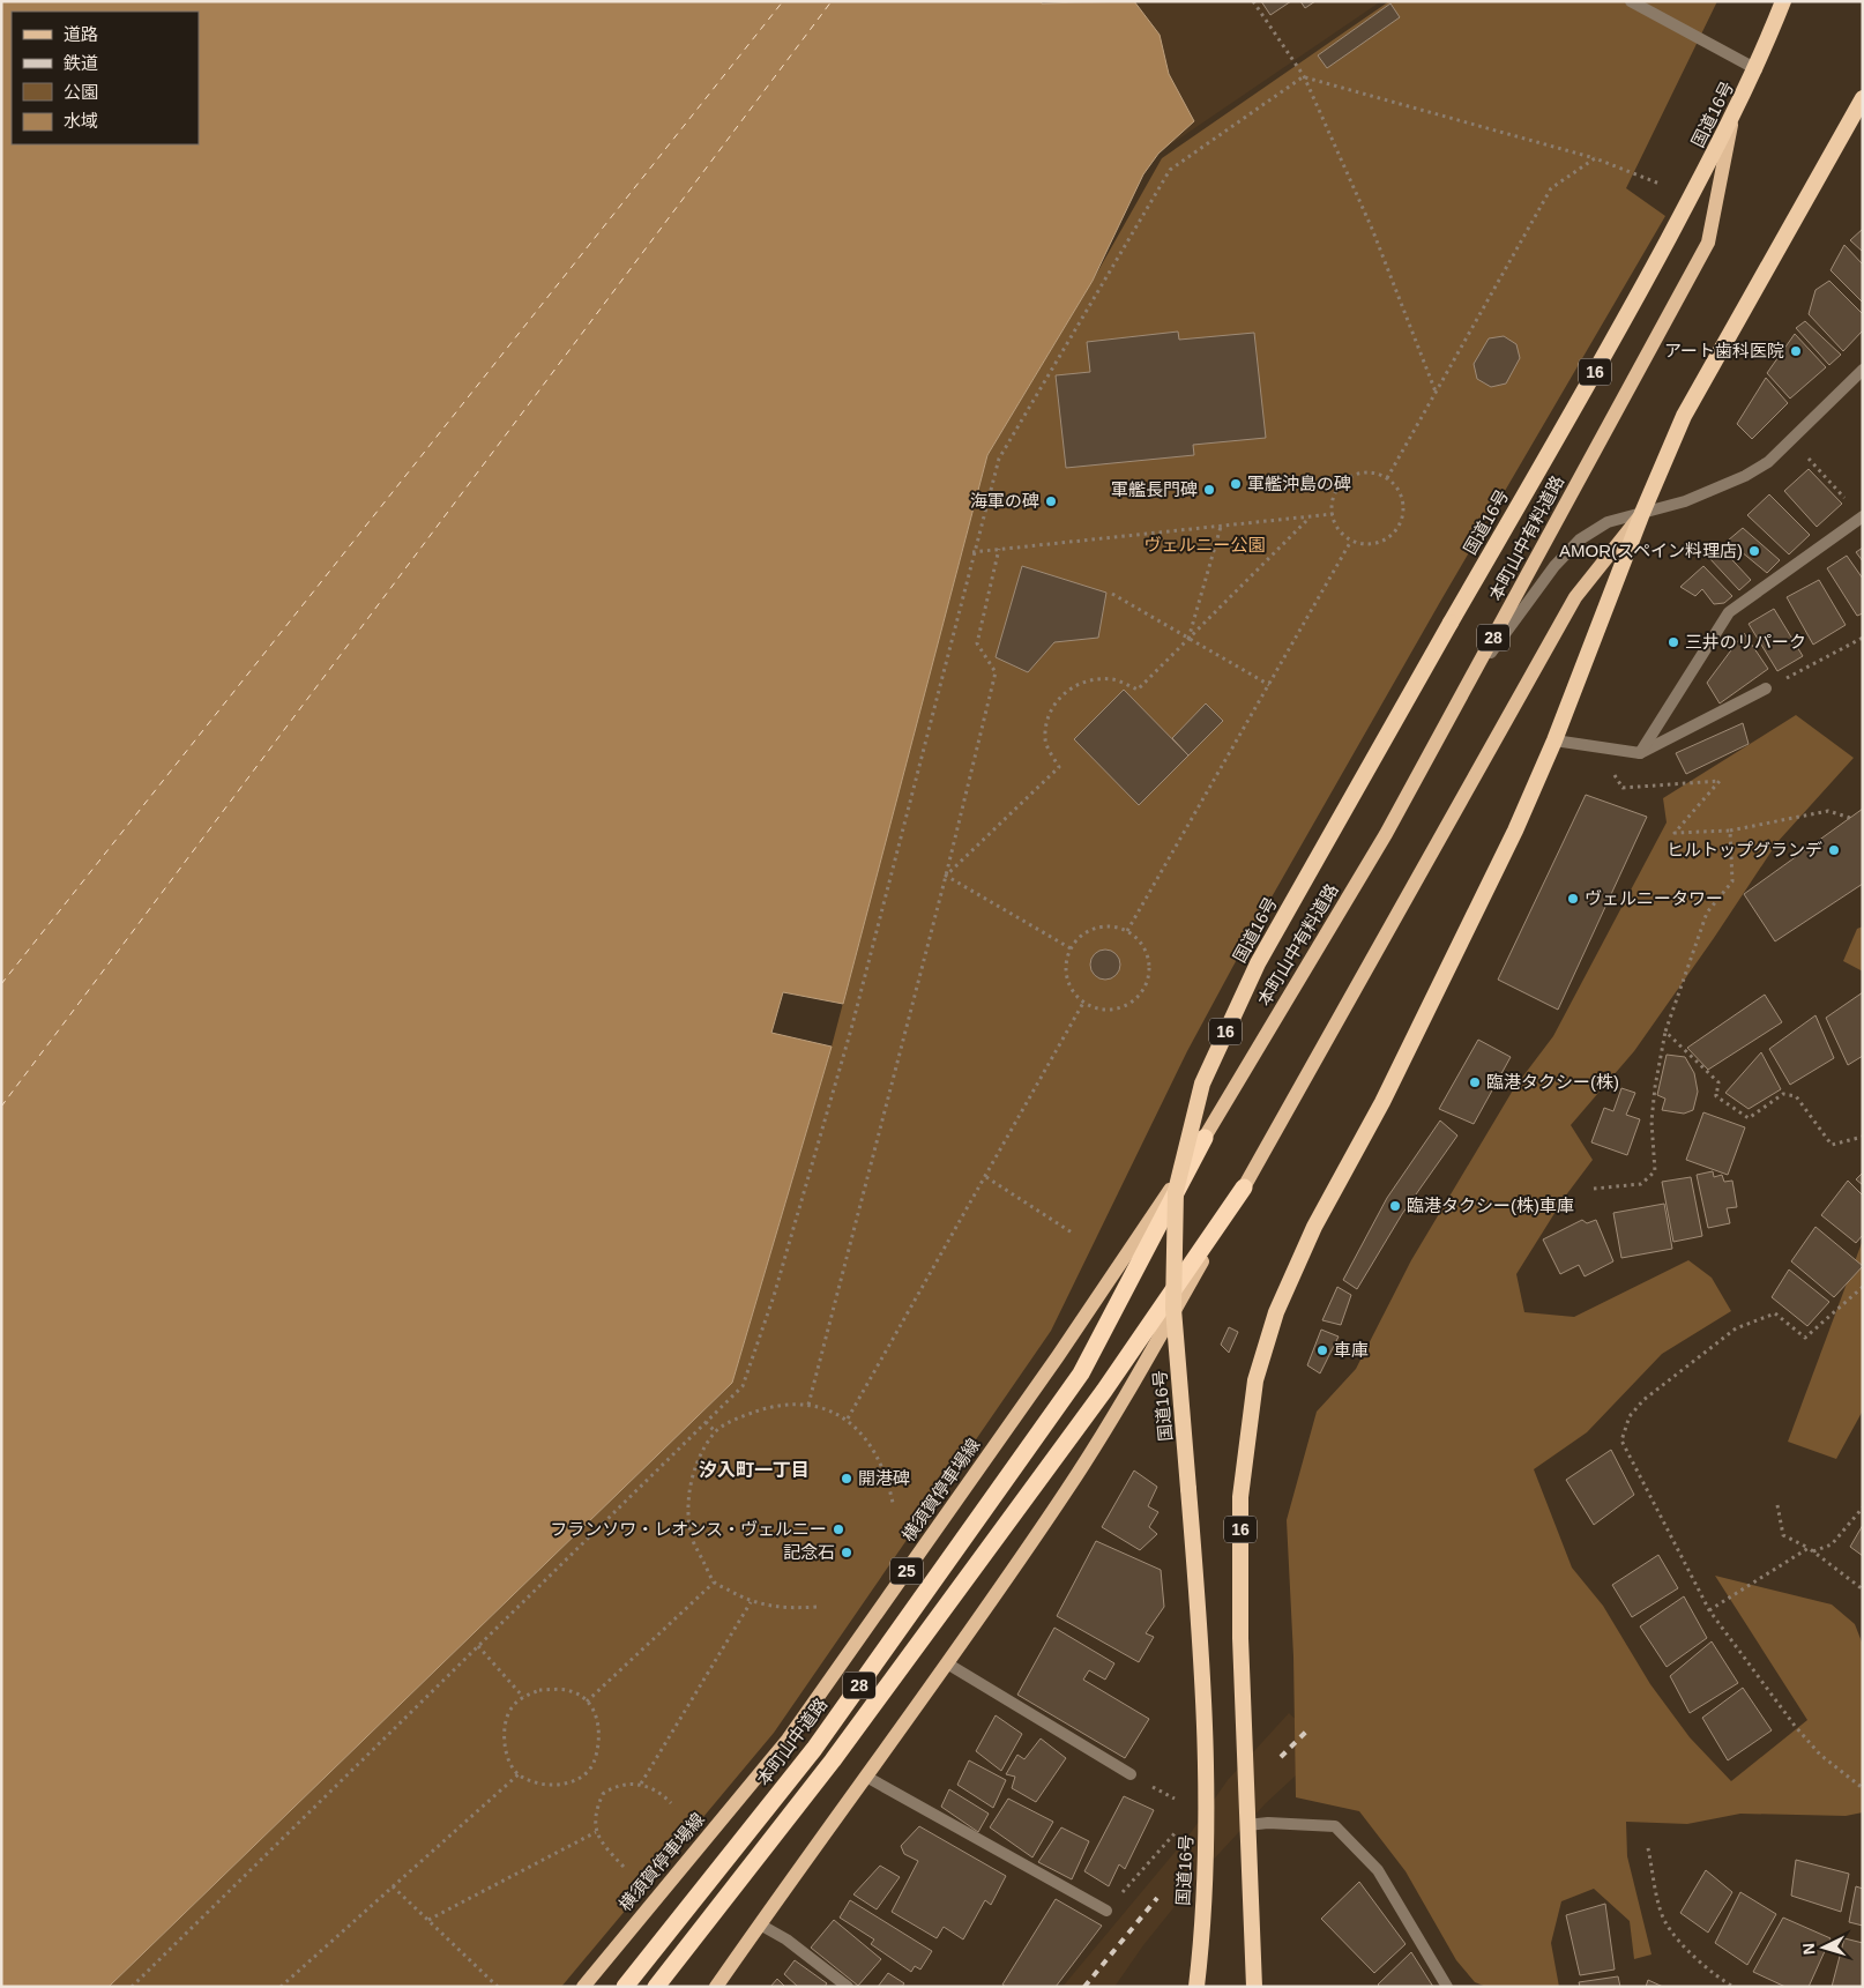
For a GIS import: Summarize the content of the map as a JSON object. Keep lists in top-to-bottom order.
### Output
{
  "streets": {
    "highway": [
      "国道16号",
      "16",
      "28",
      "本町山中道路"
    ],
    "main road": ["本町山中有料道路", "横須賀停車場線", "25"]
  },
  "crossings": [
    ["国道16号", "本町山中有料道路"],
    ["本町山中有料道路", "横須賀停車場線"],
    ["本町山中有料道路", "本町山中道路"],
    ["横須賀停車場線", "本町山中道路"]
  ],
  "districts": ["汐入町一丁目"],
  "parks": ["ヴェルニー公園"],
  "places": [
    "アート歯科医院",
    "軍艦沖島の碑",
    "軍艦長門碑",
    "海軍の碑",
    "AMOR(スペイン料理店)",
    "三井のリパーク",
    "ヒルトップグランデ",
    "ヴェルニータワー",
    "臨港タクシー(株)",
    "臨港タクシー(株)車庫",
    "車庫",
    "開港碑",
    "フランソワ・レオンス・ヴェルニー",
    "記念石"
  ],
  "legend": [
    "道路",
    "鉄道",
    "公園",
    "水域"
  ],
  "north": "left"
}
